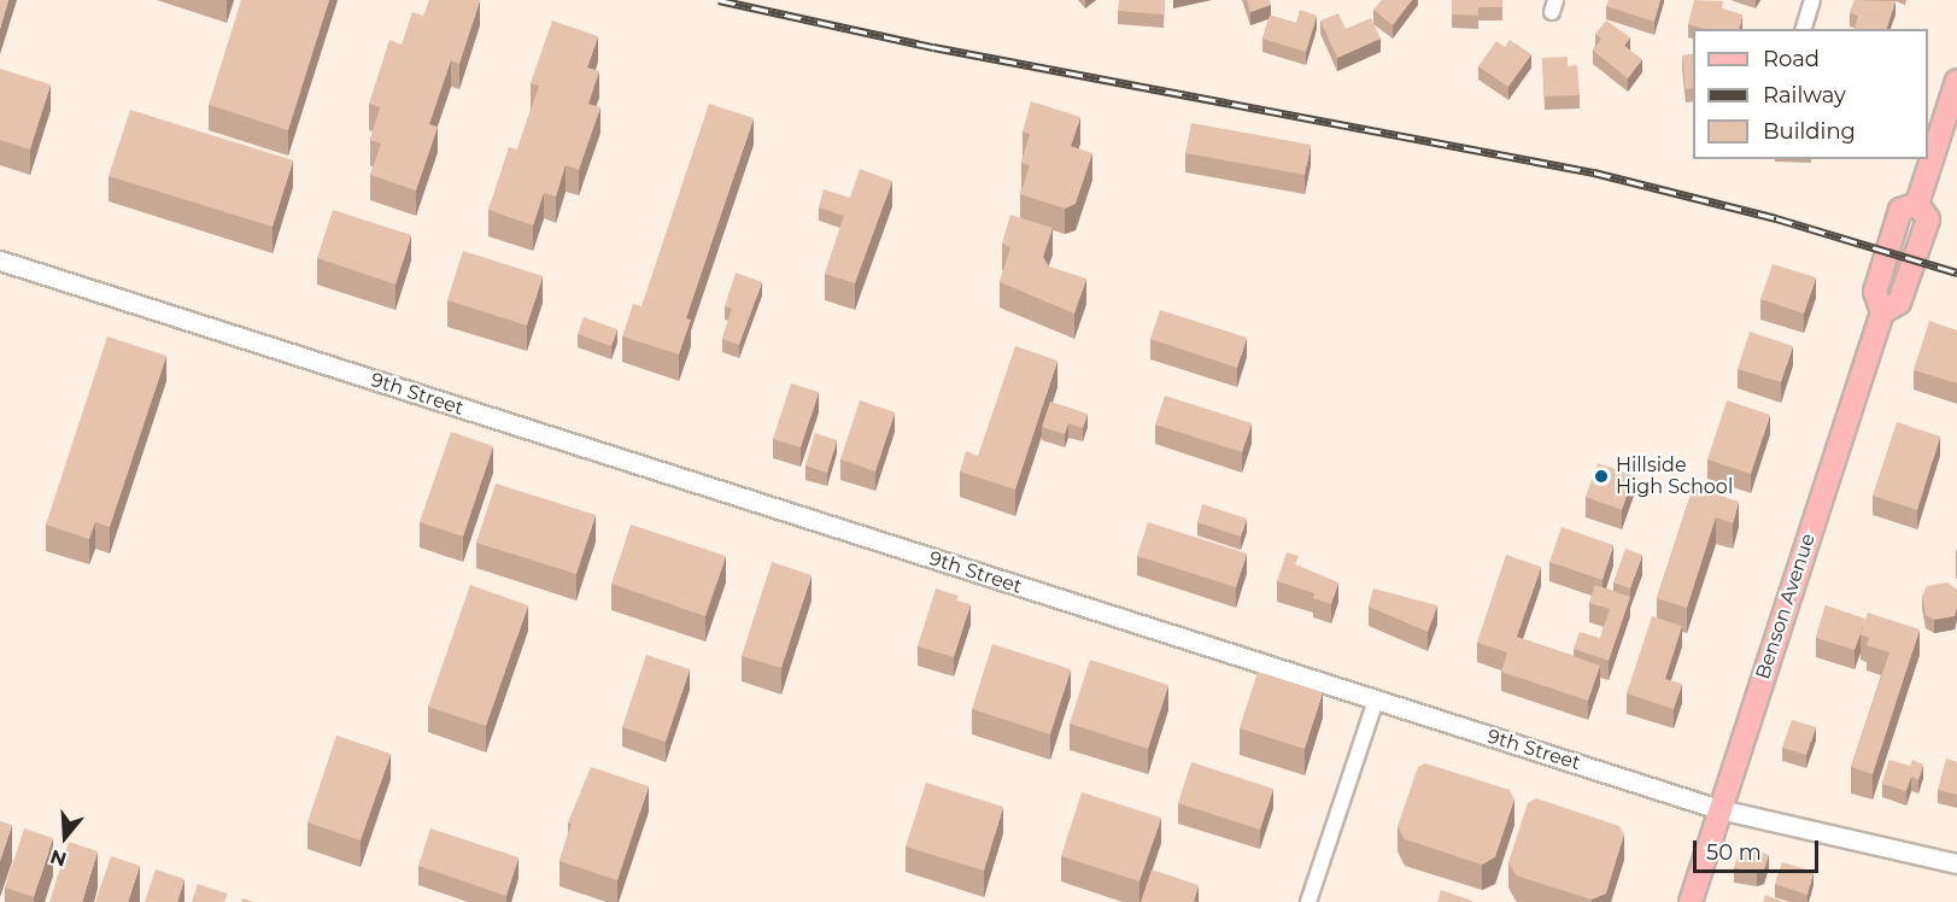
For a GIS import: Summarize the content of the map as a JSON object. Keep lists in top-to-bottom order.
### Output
{
  "streets": {
    "main road": ["Benson Avenue"],
    "street": ["9th Street"]
  },
  "crossings": [
    ["9th Street", "Benson Avenue"]
  ],
  "places": ["Hillside High School"],
  "legend": ["Road", "Railway", "Building"],
  "scale_bar": "50 m",
  "north": "bottom"
}
